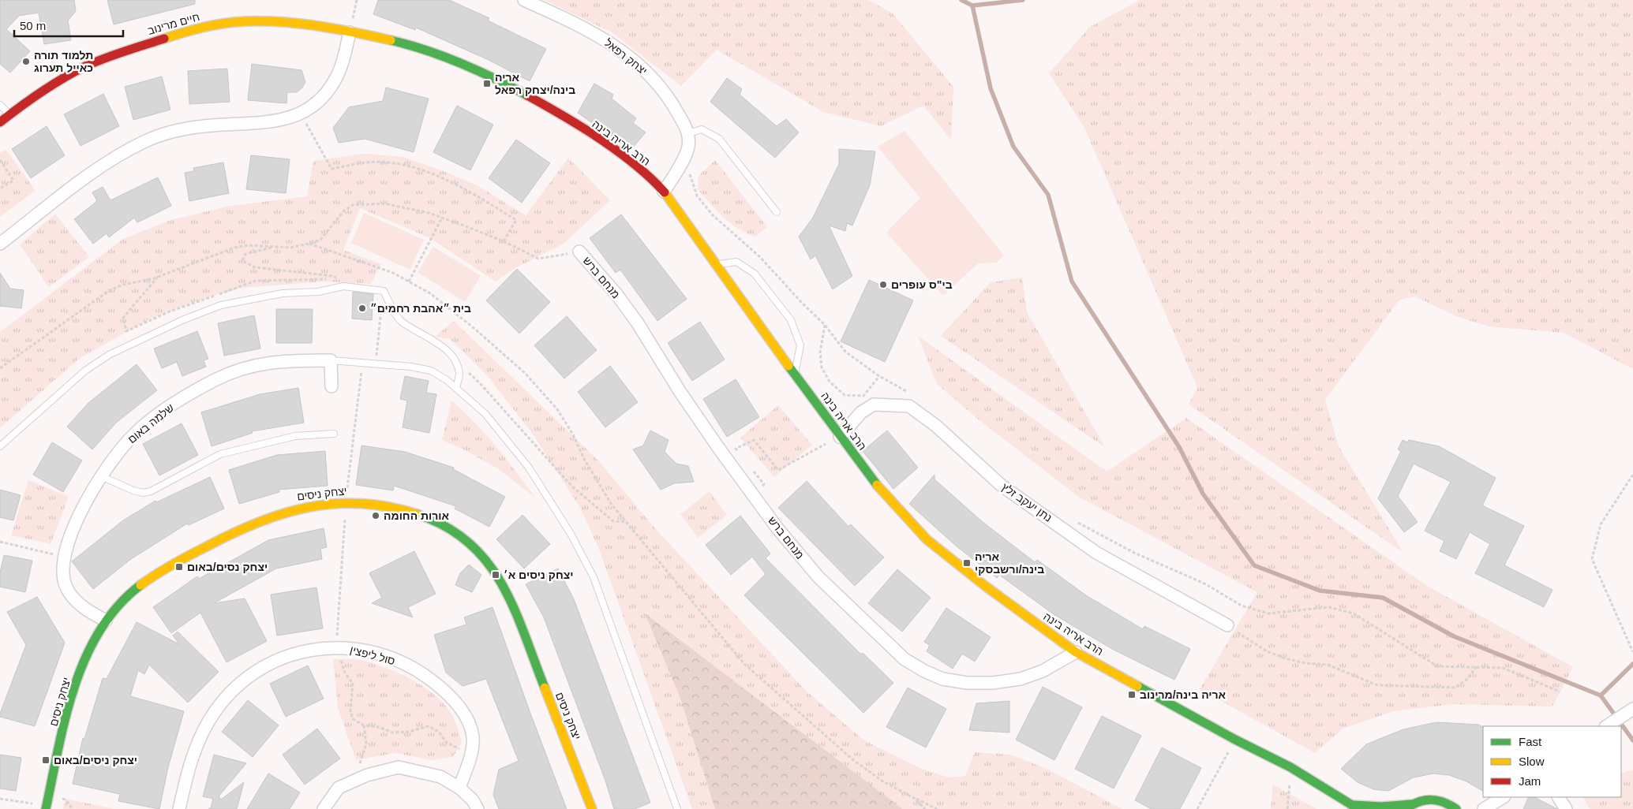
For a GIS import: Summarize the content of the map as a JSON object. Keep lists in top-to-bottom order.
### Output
{
  "streets": {
    "street": [
      "חיים מרינוב",
      "יצחק רפאל",
      "הרב אריה בינה",
      "מנחם ברש",
      "שלמה באום",
      "יצחק ניסים",
      "נתן יעקב זלץ",
      "סול ליפצין"
    ]
  },
  "crossings": [
    ["חיים מרינוב", "הרב אריה בינה"],
    ["הרב אריה בינה", "מנחם ברש"],
    ["הרב אריה בינה", "נתן יעקב זלץ"],
    ["שלמה באום", "יצחק ניסים"]
  ],
  "places": {
    "other": [
      "תלמוד תורה כאייל תערוג",
      "בי\"ס עופרים",
      "בית ״אהבת רחמים״",
      "אורות החומה"
    ],
    "transit": [
      "אריה בינה/יצחק רפאל",
      "אריה בינה/ורשבסקי",
      "יצחק נסים/באום",
      "יצחק ניסים א׳",
      "אריה בינה/מרינוב",
      "יצחק ניסים/באום"
    ]
  },
  "legend": ["Fast", "Slow", "Jam"],
  "scale_bar": "50 m"
}
